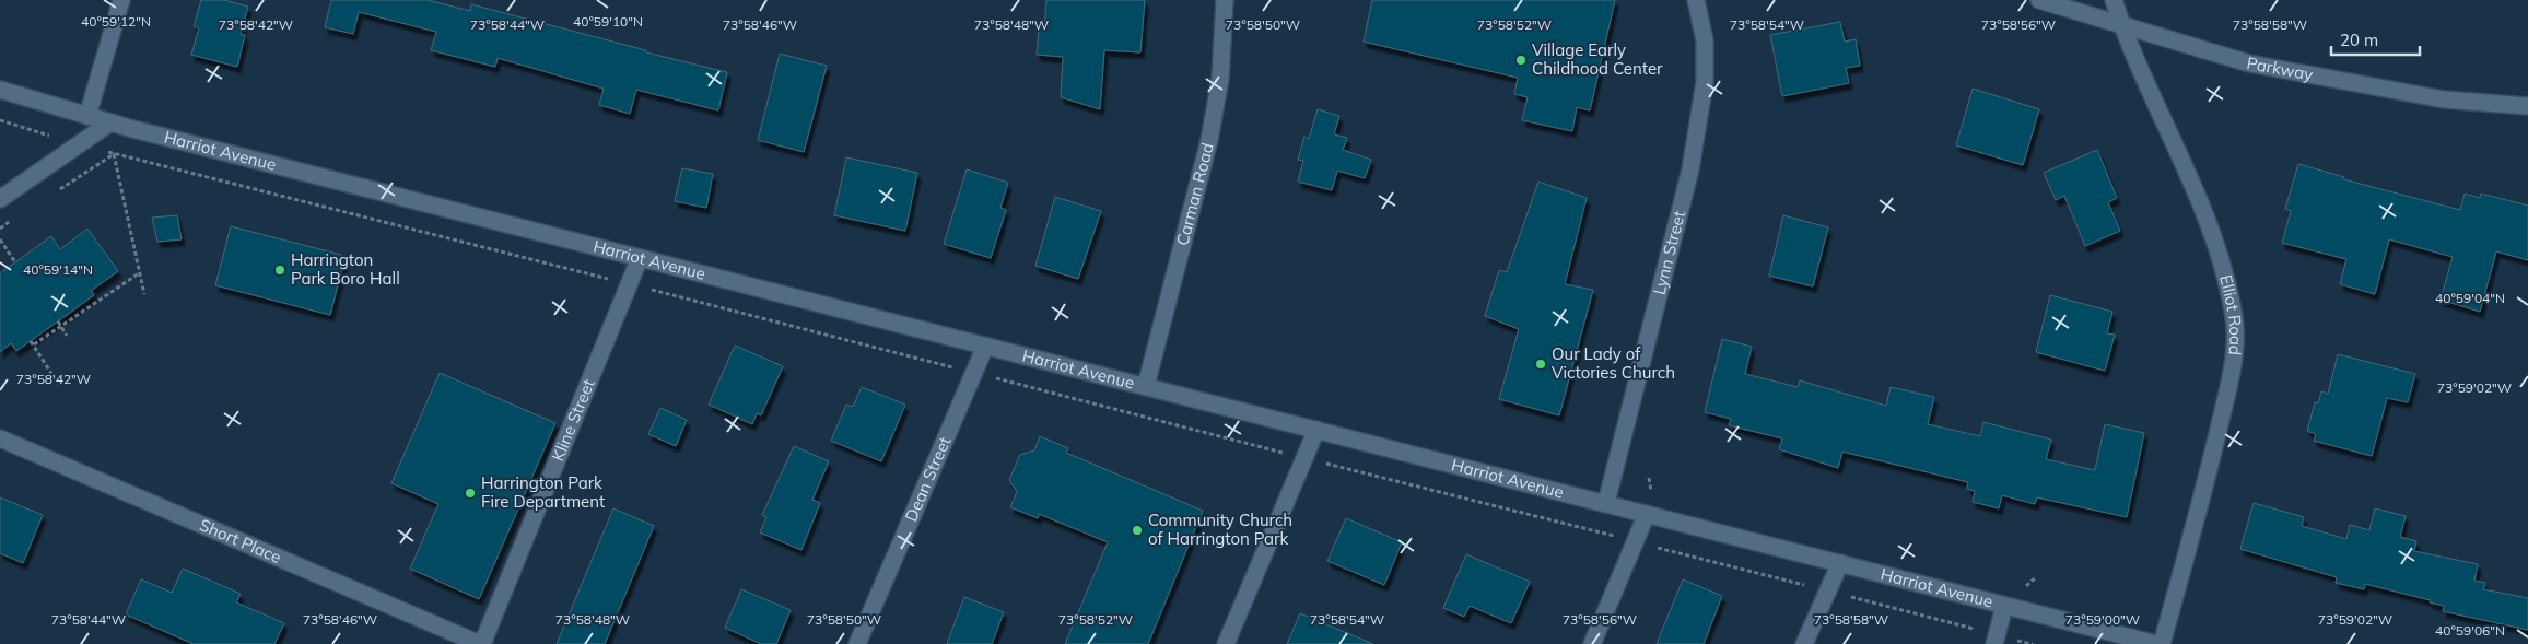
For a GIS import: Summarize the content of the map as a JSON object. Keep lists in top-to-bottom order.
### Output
{
  "streets": {
    "street": [
      "Parkway",
      "Harriot Avenue",
      "Carman Road",
      "Lynn Street",
      "Elliot Road",
      "Kline Street",
      "Dean Street",
      "Short Place"
    ]
  },
  "crossings": [
    ["Parkway", "Elliot Road"],
    ["Harriot Avenue", "Carman Road"],
    ["Harriot Avenue", "Lynn Street"],
    ["Harriot Avenue", "Kline Street"],
    ["Harriot Avenue", "Dean Street"],
    ["Kline Street", "Short Place"]
  ],
  "places": [
    "Village Early Childhood Center",
    "Harrington Park Boro Hall",
    "Our Lady of Victories Church",
    "Harrington Park Fire Department",
    "Community Church of Harrington Park"
  ],
  "scale_bar": "20 m",
  "coordinates": [
    "40°59'12\"N",
    "40°59'10\"N",
    "73°58'42\"W",
    "73°58'44\"W",
    "73°58'46\"W",
    "73°58'48\"W",
    "73°58'50\"W",
    "73°58'52\"W",
    "73°58'54\"W",
    "73°58'56\"W",
    "73°58'58\"W",
    "40°59'14\"N",
    "40°59'04\"N",
    "73°59'02\"W",
    "73°59'00\"W",
    "40°59'06\"N"
  ]
}
